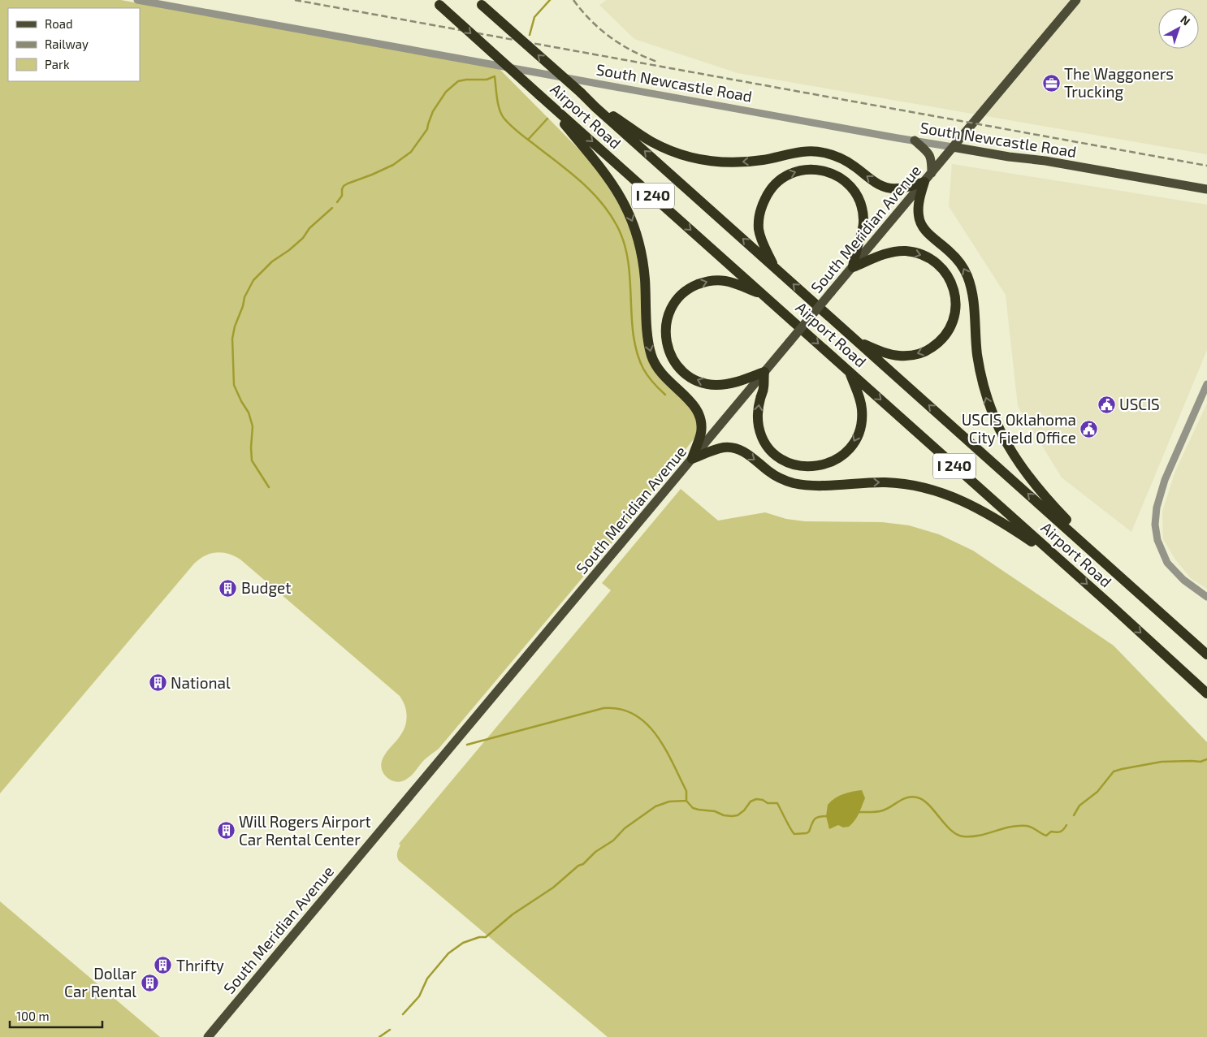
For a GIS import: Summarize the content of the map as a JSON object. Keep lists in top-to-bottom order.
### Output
{
  "streets": {
    "highway": ["Airport Road", "I 240"],
    "main road": ["South Newcastle Road", "South Meridian Avenue"]
  },
  "crossings": [
    ["South Newcastle Road", "South Meridian Avenue"]
  ],
  "places": {
    "office": ["The Waggoners Trucking"],
    "public building": ["USCIS", "USCIS Oklahoma City Field Office"],
    "building": [
      "Budget",
      "National",
      "Will Rogers Airport Car Rental Center",
      "Thrifty",
      "Dollar Car Rental"
    ]
  },
  "legend": ["Road", "Railway", "Park"],
  "scale_bar": "100 m",
  "north": "top right"
}
